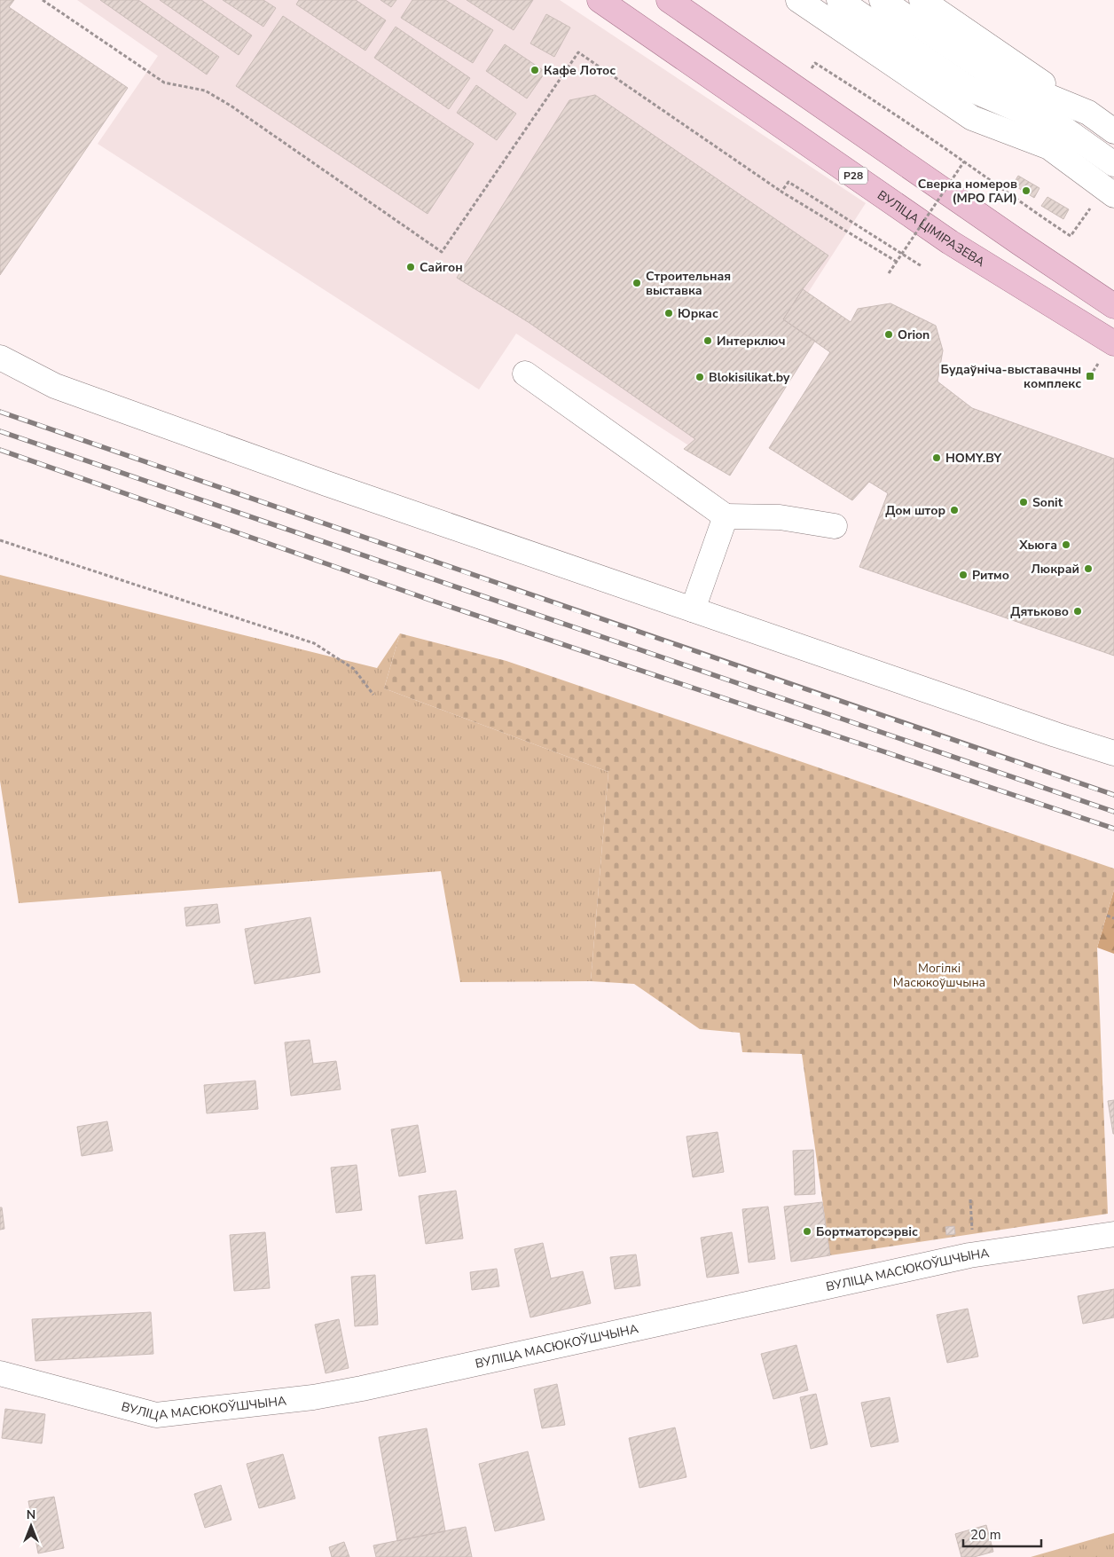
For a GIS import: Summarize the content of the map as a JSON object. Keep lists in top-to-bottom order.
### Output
{
  "streets": {
    "main road": ["Р28", "ВУЛІЦА ЦІМІРАЗЕВА"],
    "street": ["ВУЛІЦА МАСЮКОЎШЧЫНА"]
  },
  "parks": ["Могілкі Масюкоўшчына"],
  "places": {
    "other": [
      "Кафе Лотос",
      "Сверка номеров (МРО ГАИ)",
      "Сайгон",
      "Строительная выставка",
      "Юркас",
      "Orion",
      "Интерключ",
      "Blokisilikat.by",
      "HOMY.BY",
      "Sonit",
      "Дом штор",
      "Хьюга",
      "Люкрай",
      "Ритмо",
      "Дятьково",
      "Бортматорсэрвіс"
    ],
    "transit": ["Будаўніча-выставачны комплекс"]
  },
  "scale_bar": "20 m",
  "north": "top"
}
